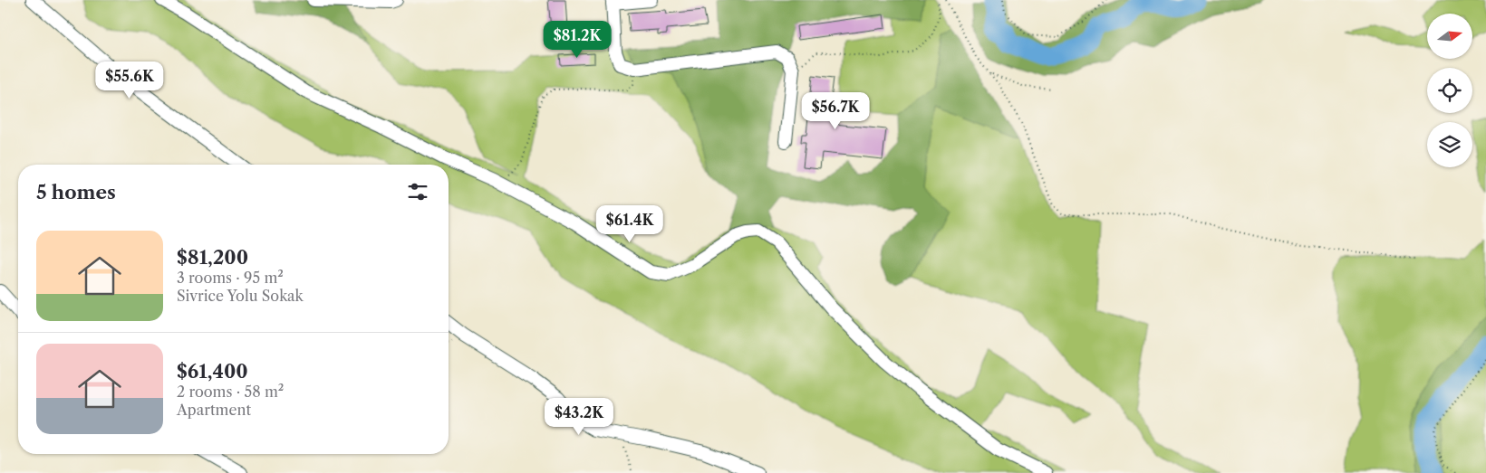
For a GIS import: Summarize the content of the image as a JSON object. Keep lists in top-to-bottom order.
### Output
{
  "north": "right",
  "page": {
    "price": [
      "$81.2K",
      "$55.6K",
      "$56.7K",
      "$61.4K",
      "$43.2K"
    ],
    "heading": "5 homes",
    "list": [
      {
        "name": "$81,200",
        "note": "3 rooms · 95 m² · Sivrice Yolu Sokak"
      },
      {
        "name": "$61,400",
        "note": "2 rooms · 58 m² · Apartment"
      }
    ]
  }
}
